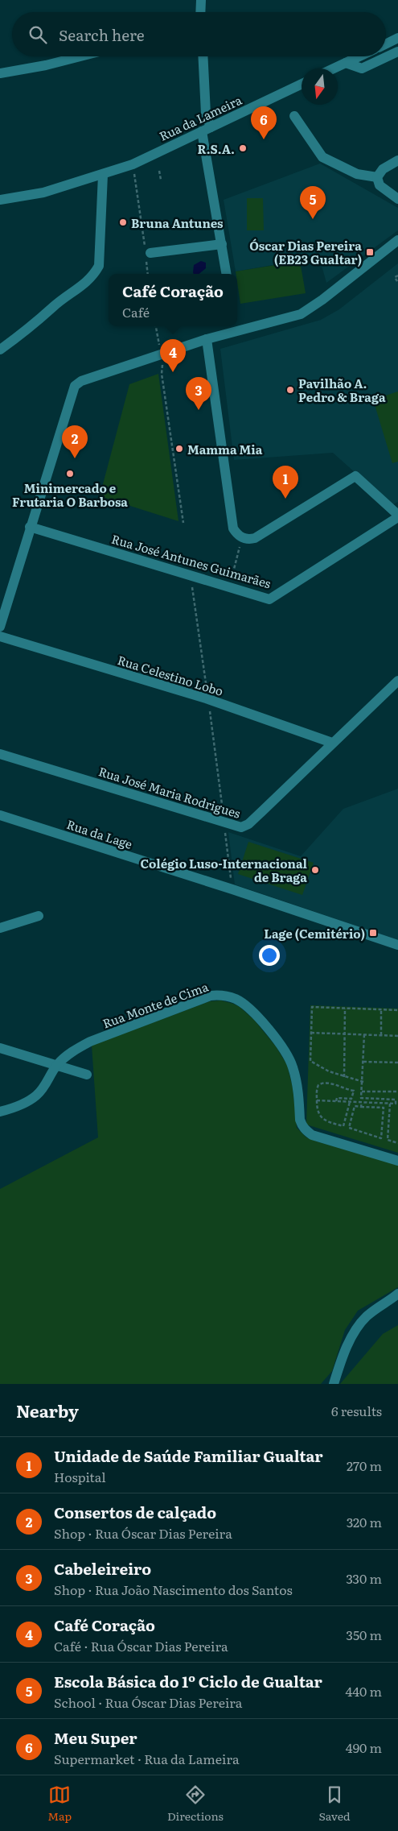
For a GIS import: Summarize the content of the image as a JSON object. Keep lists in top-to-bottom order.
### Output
{
  "streets": {
    "street": [
      "Rua da Lameira",
      "Rua José Antunes Guimarães",
      "Rua Celestino Lobo",
      "Rua José Maria Rodrigues",
      "Rua da Lage",
      "Rua Monte de Cima"
    ]
  },
  "crossings": [
    ["Rua Celestino Lobo", "Rua José Maria Rodrigues"]
  ],
  "places": {
    "other": [
      "R.S.A.",
      "Bruna Antunes",
      "Pavilhão A. Pedro & Braga",
      "Mamma Mia",
      "Minimercado e Frutaria O Barbosa",
      "Colégio Luso-Internacional de Braga"
    ],
    "transit": ["Óscar Dias Pereira (EB23 Gualtar)", "Lage (Cemitério)"]
  },
  "north": "bottom",
  "page": {
    "search": "Search here",
    "pins": [
      "6",
      "5",
      "4",
      "3",
      "2",
      "1"
    ],
    "popup": ["Café Coração", "Café"],
    "heading": ["Nearby", "6 results"],
    "list": [
      {
        "mark": "1",
        "name": "Unidade de Saúde Familiar Gualtar",
        "note": "Hospital",
        "value": "270 m"
      },
      {
        "mark": "2",
        "name": "Consertos de calçado",
        "note": "Shop · Rua Óscar Dias Pereira",
        "value": "320 m"
      },
      {
        "mark": "3",
        "name": "Cabeleireiro",
        "note": "Shop · Rua João Nascimento dos Santos",
        "value": "330 m"
      },
      {
        "mark": "4",
        "name": "Café Coração",
        "note": "Café · Rua Óscar Dias Pereira",
        "value": "350 m"
      },
      {
        "mark": "5",
        "name": "Escola Básica do 1º Ciclo de Gualtar",
        "note": "School · Rua Óscar Dias Pereira",
        "value": "440 m"
      },
      {
        "mark": "6",
        "name": "Meu Super",
        "note": "Supermarket · Rua da Lameira",
        "value": "490 m"
      }
    ],
    "nav": ["Map", "Directions", "Saved"]
  }
}
